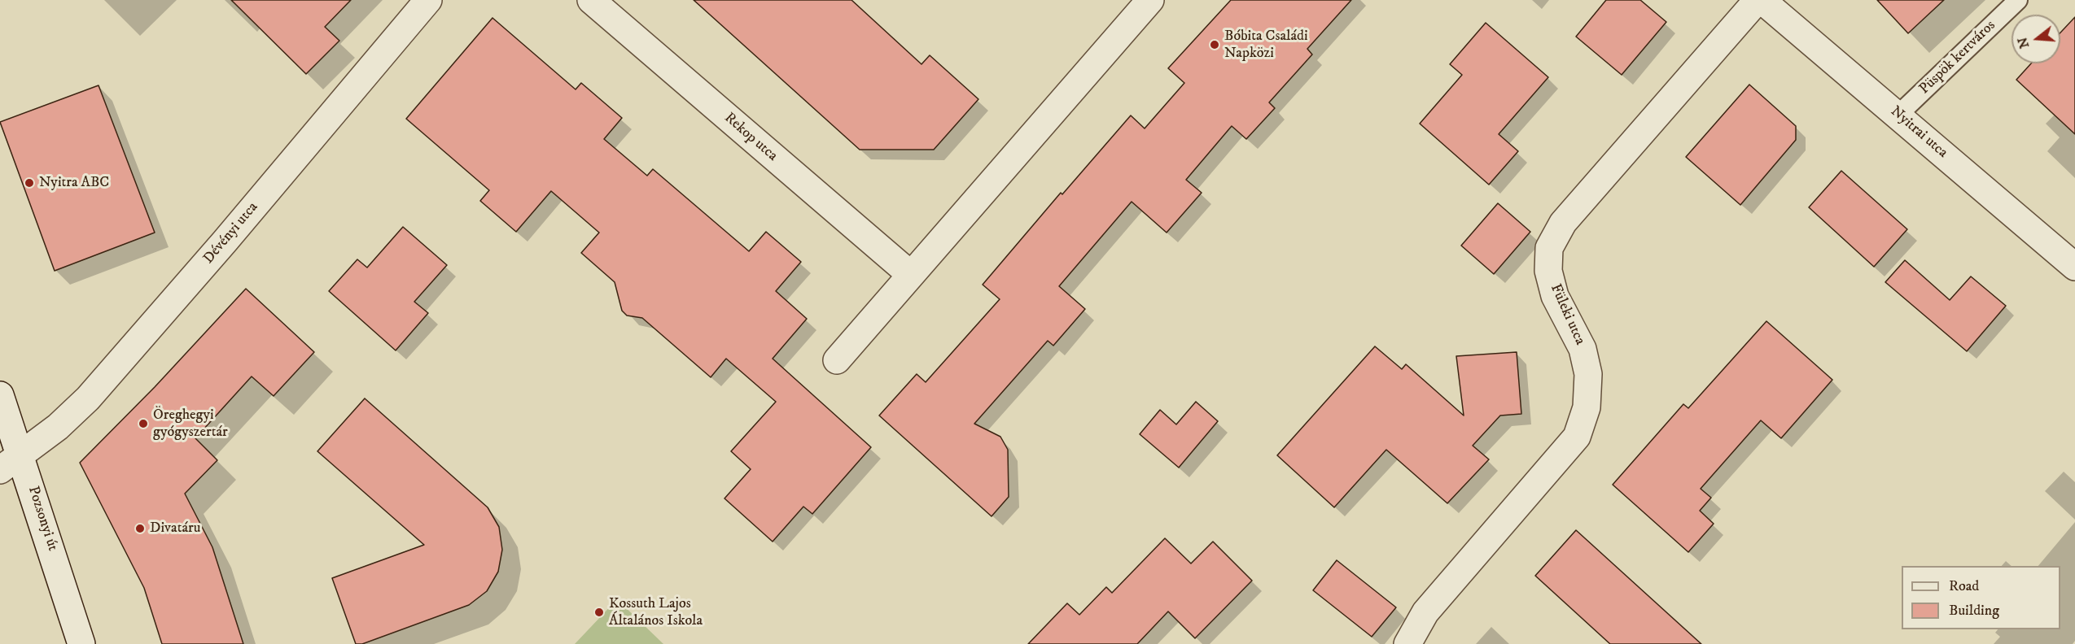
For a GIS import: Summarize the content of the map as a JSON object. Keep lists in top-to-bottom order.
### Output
{
  "streets": {
    "street": [
      "Nyitrai utca",
      "Rekop utca",
      "Dévényi utca",
      "Füleki utca",
      "Pozsonyi út"
    ],
    "lane": ["Püspök kertváros"]
  },
  "crossings": [
    ["Püspök kertváros", "Nyitrai utca"],
    ["Dévényi utca", "Pozsonyi út"]
  ],
  "places": [
    "Bóbita Családi Napközi",
    "Nyitra ABC",
    "Öreghegyi gyógyszertár",
    "Divatáru",
    "Kossuth Lajos Általános Iskola"
  ],
  "legend": ["Road", "Building"],
  "north": "left"
}
